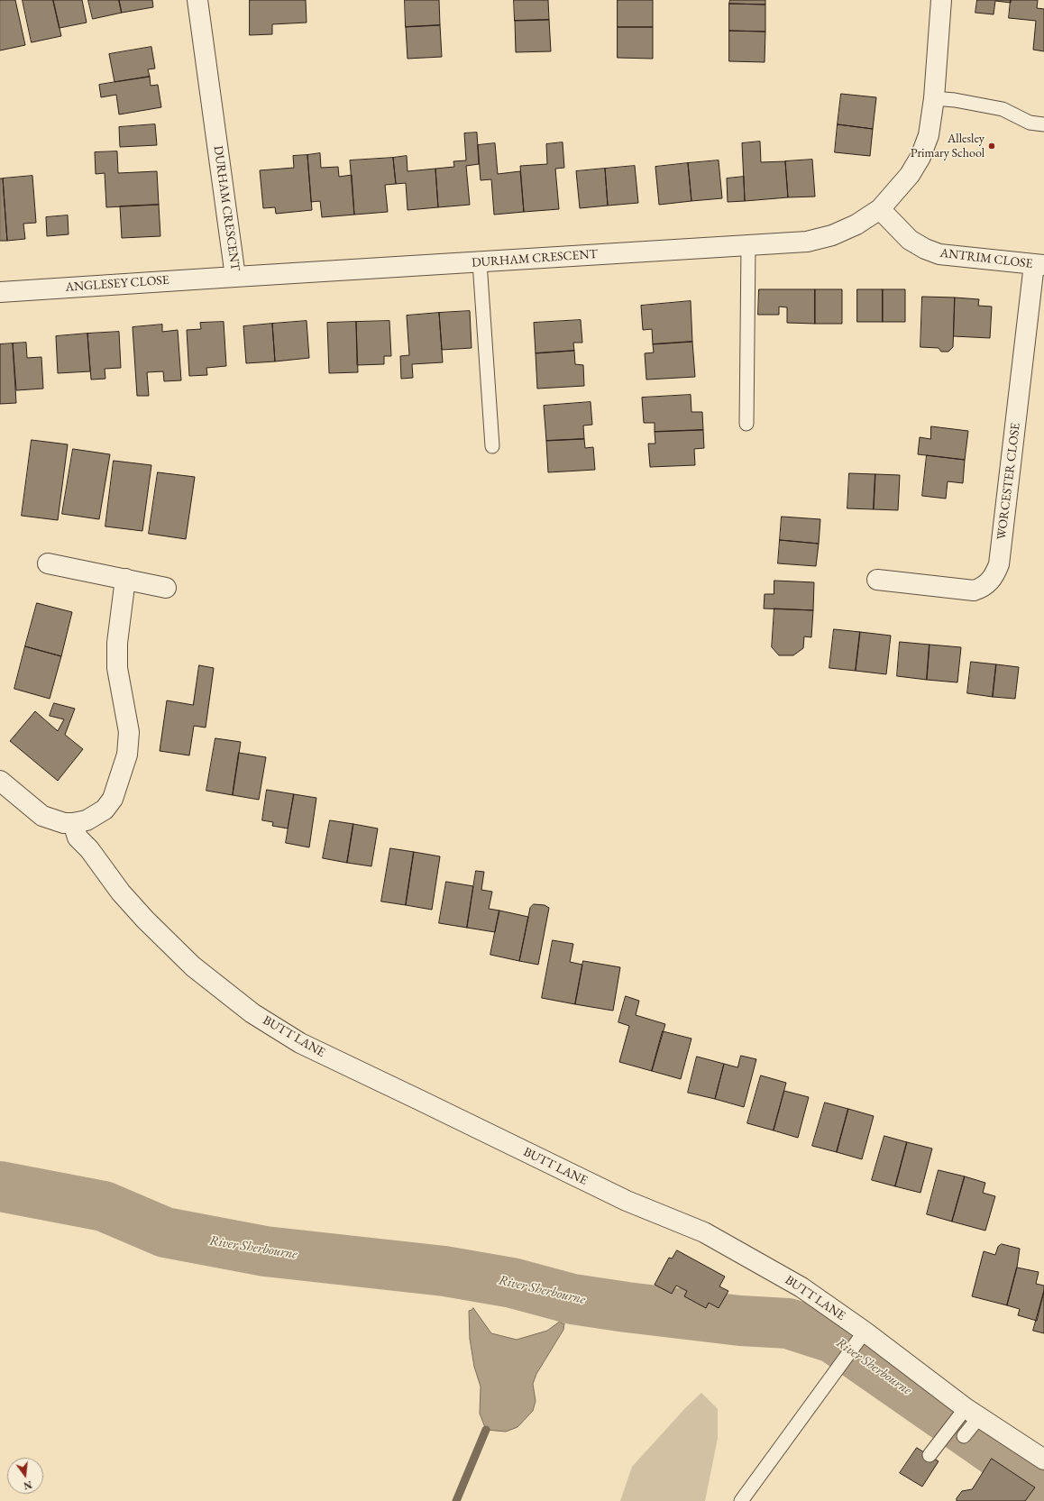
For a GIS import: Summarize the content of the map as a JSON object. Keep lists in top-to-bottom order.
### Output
{
  "streets": {
    "street": [
      "DURHAM CRESCENT",
      "ANTRIM CLOSE",
      "ANGLESEY CLOSE",
      "WORCESTER CLOSE",
      "BUTT LANE"
    ]
  },
  "crossings": [
    ["DURHAM CRESCENT", "ANTRIM CLOSE"],
    ["DURHAM CRESCENT", "ANGLESEY CLOSE"],
    ["ANTRIM CLOSE", "WORCESTER CLOSE"]
  ],
  "water": ["River Sherbourne"],
  "places": ["Allesley Primary School"],
  "north": "bottom"
}
